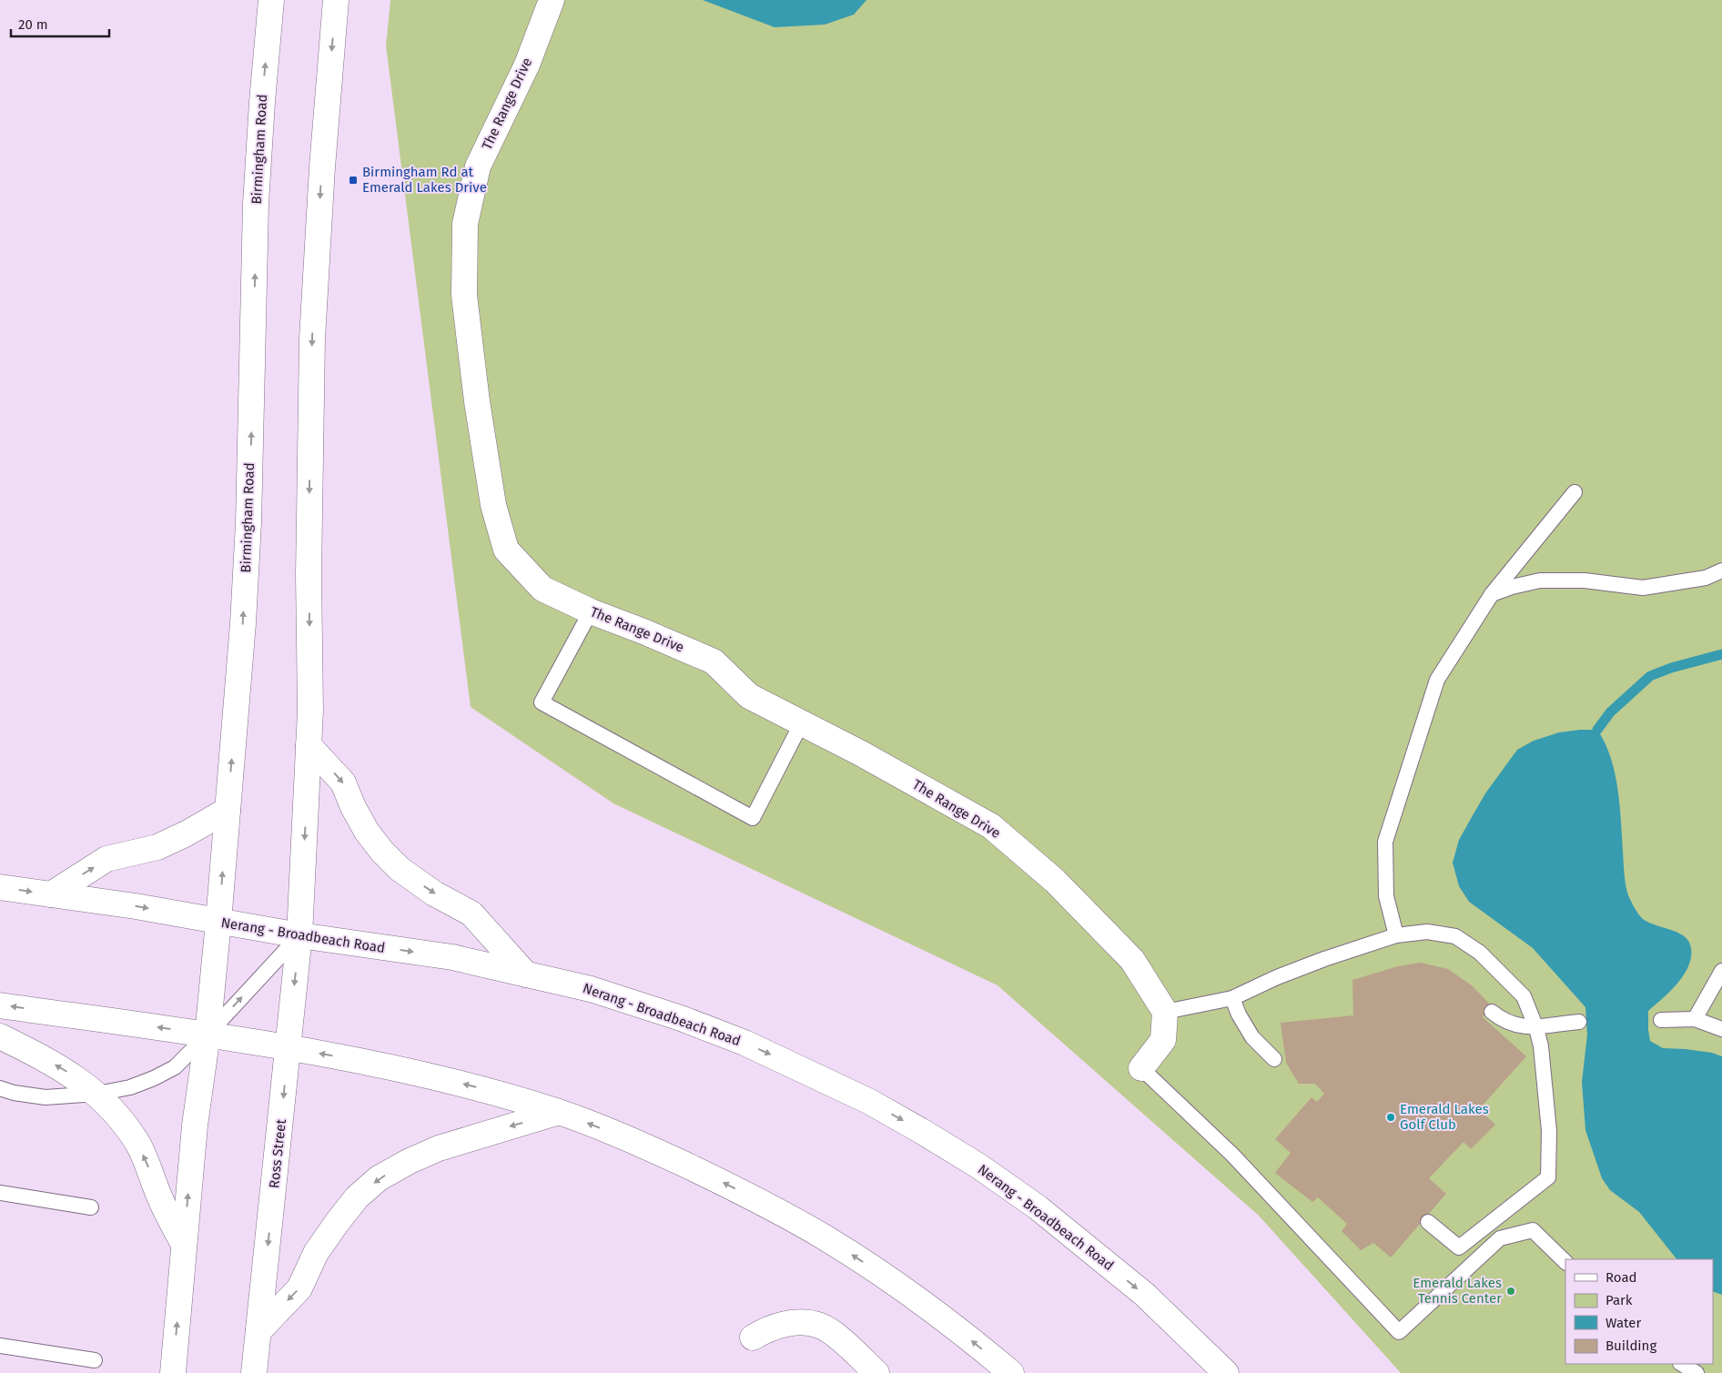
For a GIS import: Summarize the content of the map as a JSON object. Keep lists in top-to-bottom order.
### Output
{
  "streets": {
    "main road": [
      "The Range Drive",
      "Birmingham Road",
      "Nerang - Broadbeach Road",
      "Ross Street"
    ]
  },
  "crossings": [
    ["Birmingham Road", "Nerang - Broadbeach Road"],
    ["Nerang - Broadbeach Road", "Ross Street"]
  ],
  "places": {
    "transit": ["Birmingham Rd at Emerald Lakes Drive"],
    "other": ["Emerald Lakes Golf Club", "Emerald Lakes Tennis Center"]
  },
  "legend": [
    "Road",
    "Park",
    "Water",
    "Building"
  ],
  "scale_bar": "20 m"
}
